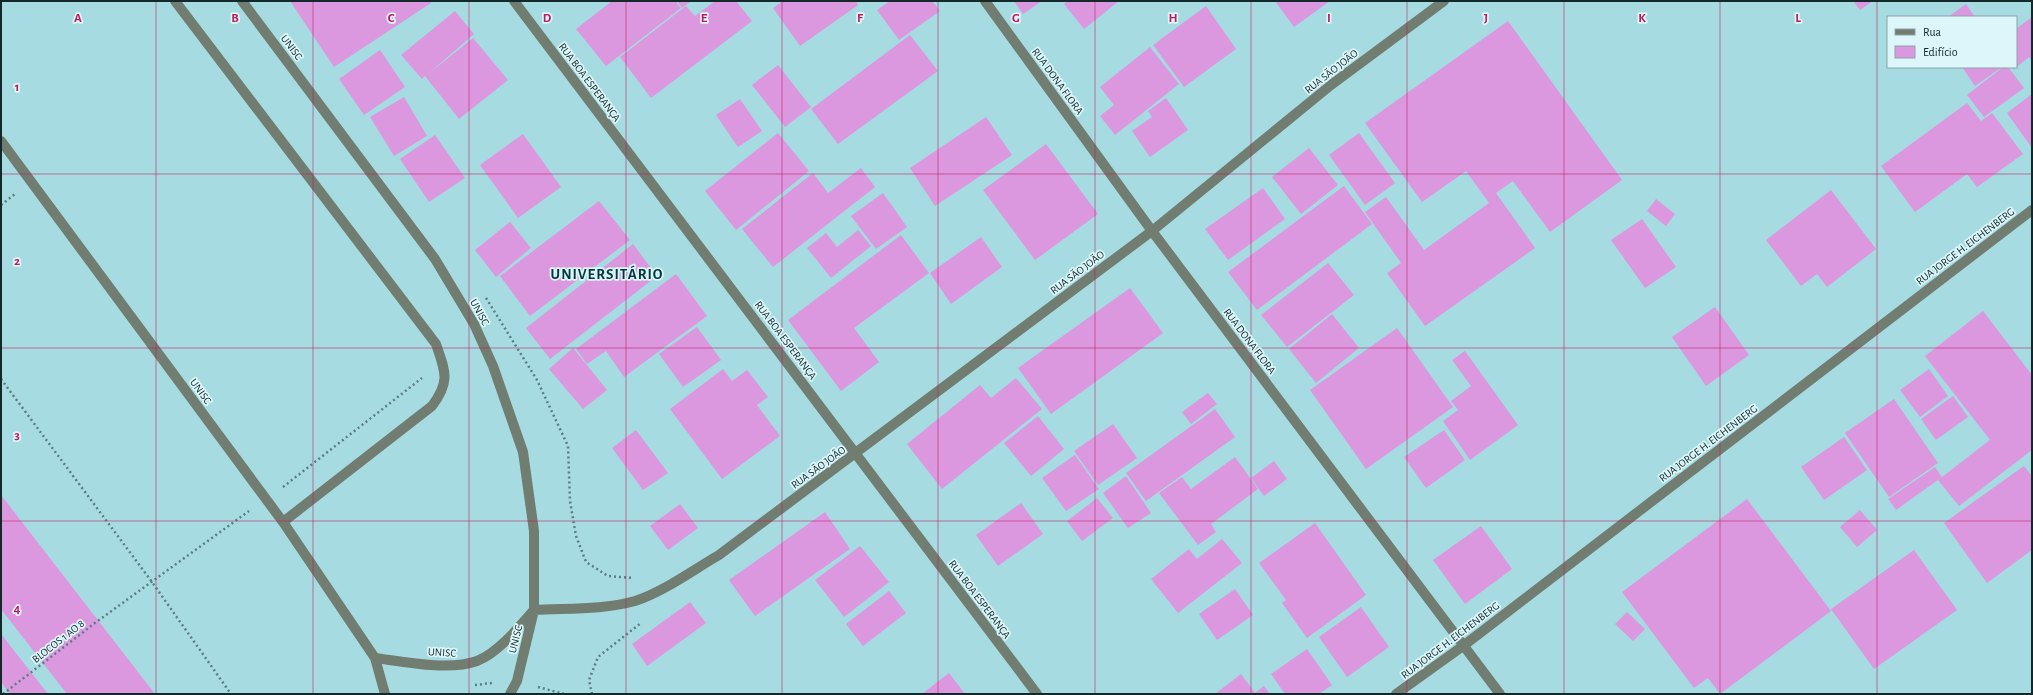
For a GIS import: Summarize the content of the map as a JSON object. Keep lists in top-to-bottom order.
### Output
{
  "streets": {
    "street": [
      "UNISC",
      "RUA SÃO JOÃO",
      "RUA DONA FLORA",
      "RUA BOA ESPERANÇA",
      "RUA JORGE H. EICHENBERG"
    ],
    "path": ["BLOCOS 1 AO 8"]
  },
  "crossings": [
    ["UNISC", "RUA SÃO JOÃO"],
    ["UNISC", "BLOCOS 1 AO 8"],
    ["RUA SÃO JOÃO", "RUA DONA FLORA"],
    ["RUA SÃO JOÃO", "RUA BOA ESPERANÇA"],
    ["RUA DONA FLORA", "RUA JORGE H. EICHENBERG"]
  ],
  "districts": ["UNIVERSITÁRIO"],
  "legend": ["Rua", "Edifício"],
  "grid": {
    "columns": [
      "A",
      "B",
      "C",
      "D",
      "E",
      "F",
      "G",
      "H",
      "I",
      "J",
      "K",
      "L"
    ],
    "rows": [
      "1",
      "2",
      "3",
      "4"
    ]
  }
}
